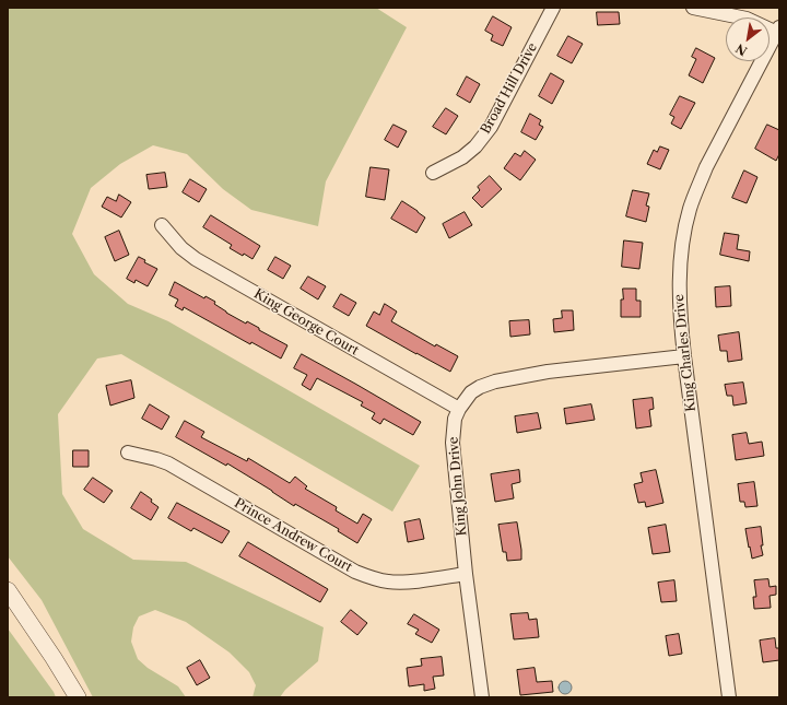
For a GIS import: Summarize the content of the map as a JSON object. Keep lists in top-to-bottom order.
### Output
{
  "streets": {
    "street": [
      "Broad Hill Drive",
      "King George Court",
      "King Charles Drive",
      "King John Drive",
      "Prince Andrew Court"
    ]
  },
  "crossings": [
    ["King George Court", "King John Drive"],
    ["King Charles Drive", "King John Drive"],
    ["King John Drive", "Prince Andrew Court"]
  ],
  "north": "bottom left"
}
